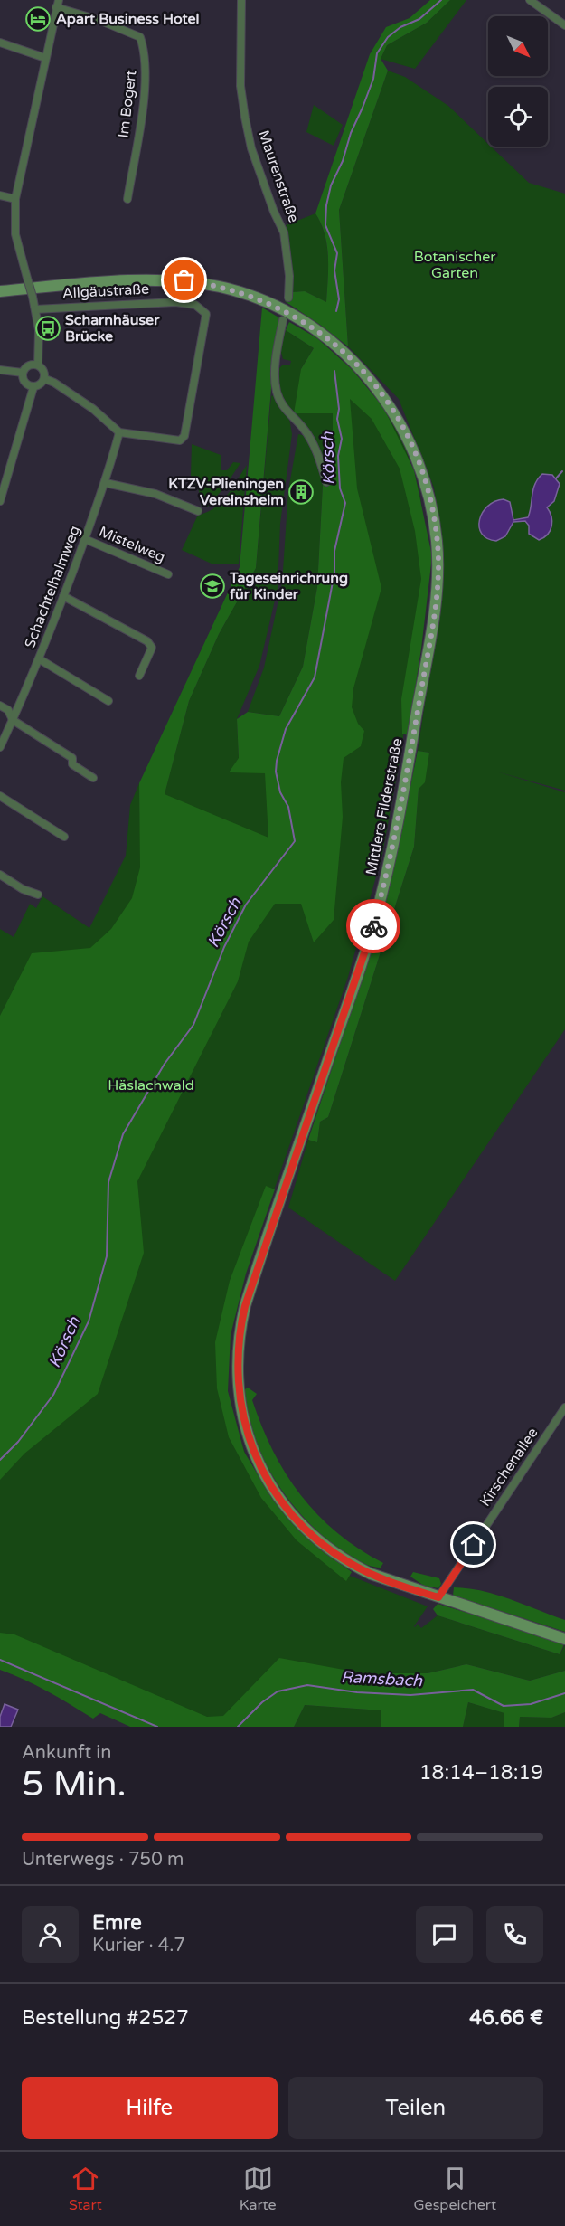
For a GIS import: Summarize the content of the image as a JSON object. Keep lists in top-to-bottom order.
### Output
{
  "streets": {
    "main road": ["Mittlere Filderstraße"],
    "street": [
      "Im Bogert",
      "Maurenstraße",
      "Allgäustraße",
      "Mistelweg",
      "Schachtelhalmweg",
      "Kirschenallee"
    ]
  },
  "crossings": [
    ["Allgäustraße", "Schachtelhalmweg"],
    ["Mistelweg", "Schachtelhalmweg"],
    ["Mittlere Filderstraße", "Kirschenallee"]
  ],
  "water": ["Körsch", "Ramsbach"],
  "parks": ["Botanischer Garten", "Häslachwald"],
  "places": {
    "hotel": ["Apart Business Hotel"],
    "bus stop": ["Scharnhäuser Brücke"],
    "building": ["KTZV-Plieningen Vereinsheim"],
    "school or university": ["Tageseinrichrung für Kinder"]
  },
  "north": "bottom right",
  "page": {
    "heading": ["5 Min.", "Ankunft in", "18:14–18:19"],
    "panel": [
      "Emre",
      "Kurier · 4.7",
      "Bestellung #2527",
      "46.66 €"
    ],
    "bar": "Unterwegs · 750 m",
    "buttons": ["Hilfe", "Teilen"],
    "tabs": ["Start", "Karte", "Gespeichert"]
  }
}
